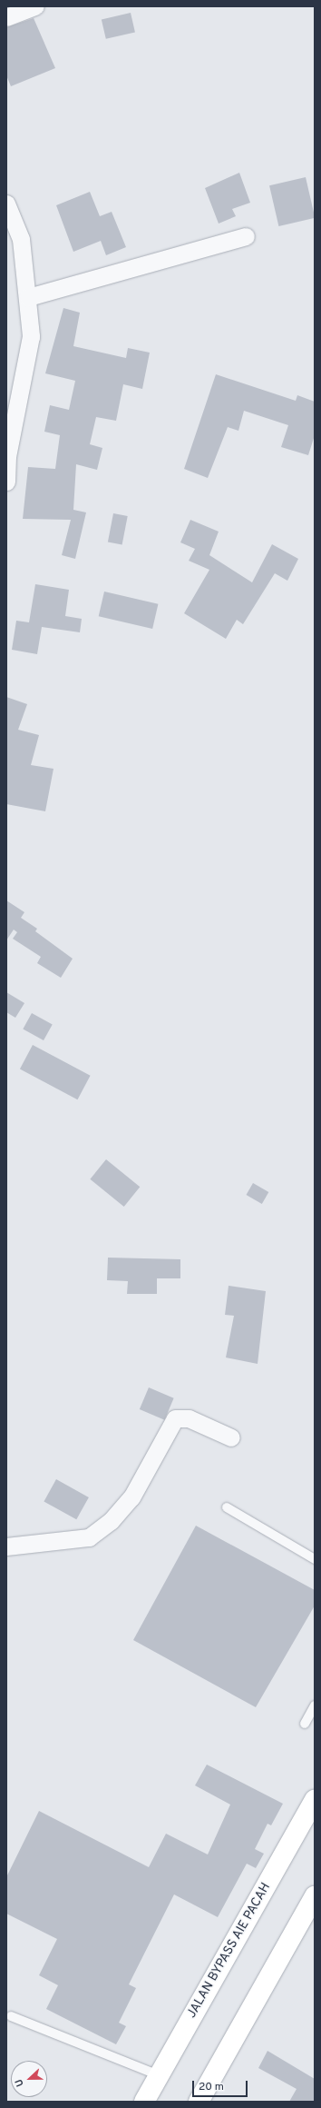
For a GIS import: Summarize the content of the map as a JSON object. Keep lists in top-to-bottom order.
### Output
{
  "streets": {
    "highway": ["JALAN BYPASS AIE PACAH"]
  },
  "scale_bar": "20 m",
  "north": "left"
}
